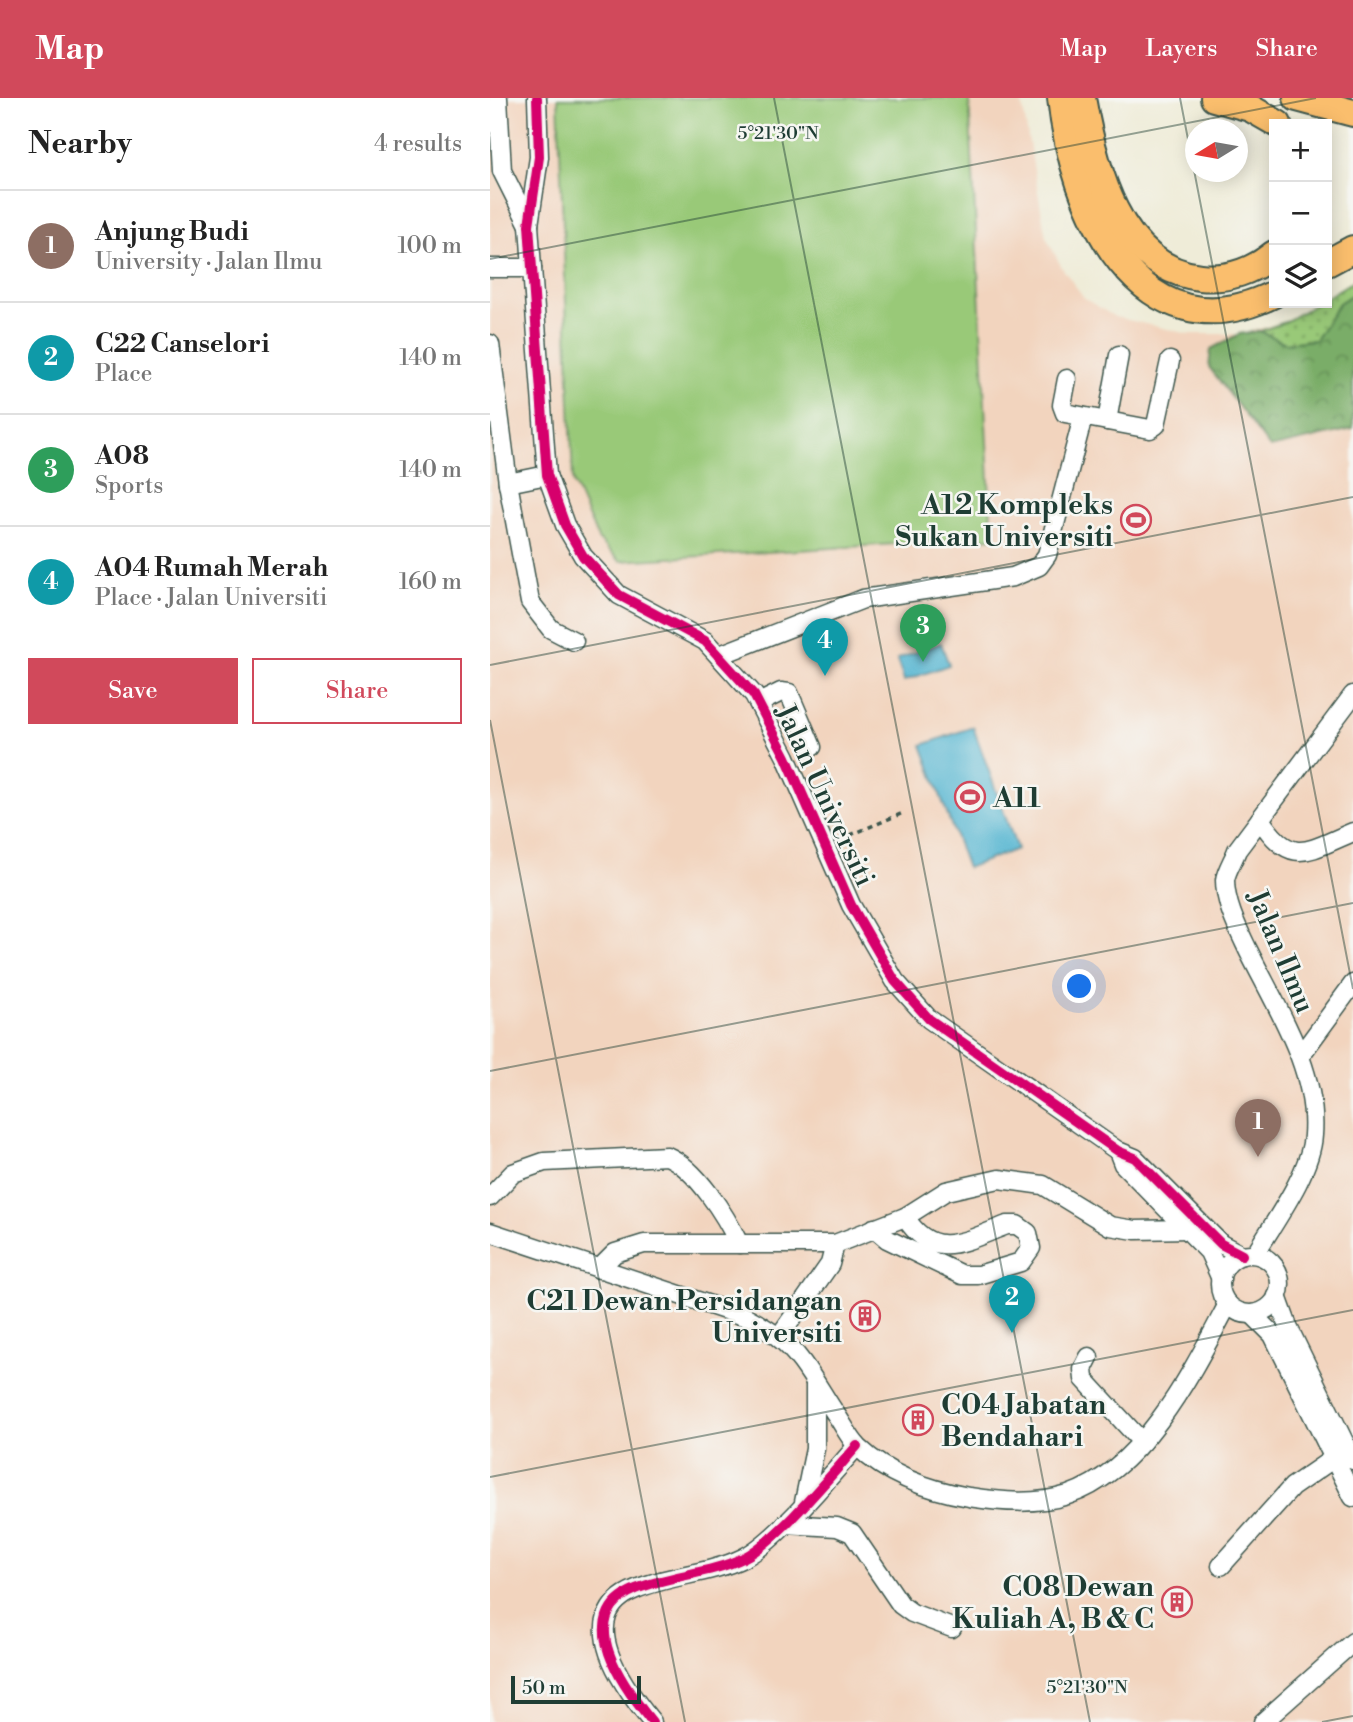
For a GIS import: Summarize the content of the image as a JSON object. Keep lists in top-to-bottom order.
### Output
{
  "streets": {
    "street": ["Jalan Universiti", "Jalan Ilmu"]
  },
  "crossings": [
    ["Jalan Universiti", "Jalan Ilmu"]
  ],
  "places": {
    "sports": ["A12 Kompleks Sukan Universiti", "A11"],
    "building": ["C21 Dewan Persidangan Universiti", "C04 Jabatan Bendahari", "C08 Dewan Kuliah A, B & C"]
  },
  "scale_bar": "50 m",
  "north": "left",
  "page": {
    "header": "Map",
    "nav": ["Map", "Layers", "Share"],
    "heading": ["Nearby", "4 results"],
    "map_buttons": ["+", "−"],
    "list": [
      {
        "mark": "1",
        "name": "Anjung Budi",
        "note": "University · Jalan Ilmu",
        "value": "100 m"
      },
      {
        "mark": "2",
        "name": "C22 Canselori",
        "note": "Place",
        "value": "140 m"
      },
      {
        "mark": "3",
        "name": "A08",
        "note": "Sports",
        "value": "140 m"
      },
      {
        "mark": "4",
        "name": "A04 Rumah Merah",
        "note": "Place · Jalan Universiti",
        "value": "160 m"
      }
    ],
    "pins": [
      "3",
      "4",
      "1",
      "2"
    ],
    "buttons": ["Save", "Share"],
    "scale": "50 m"
  },
  "coordinates": ["5°21'30\"N"]
}
